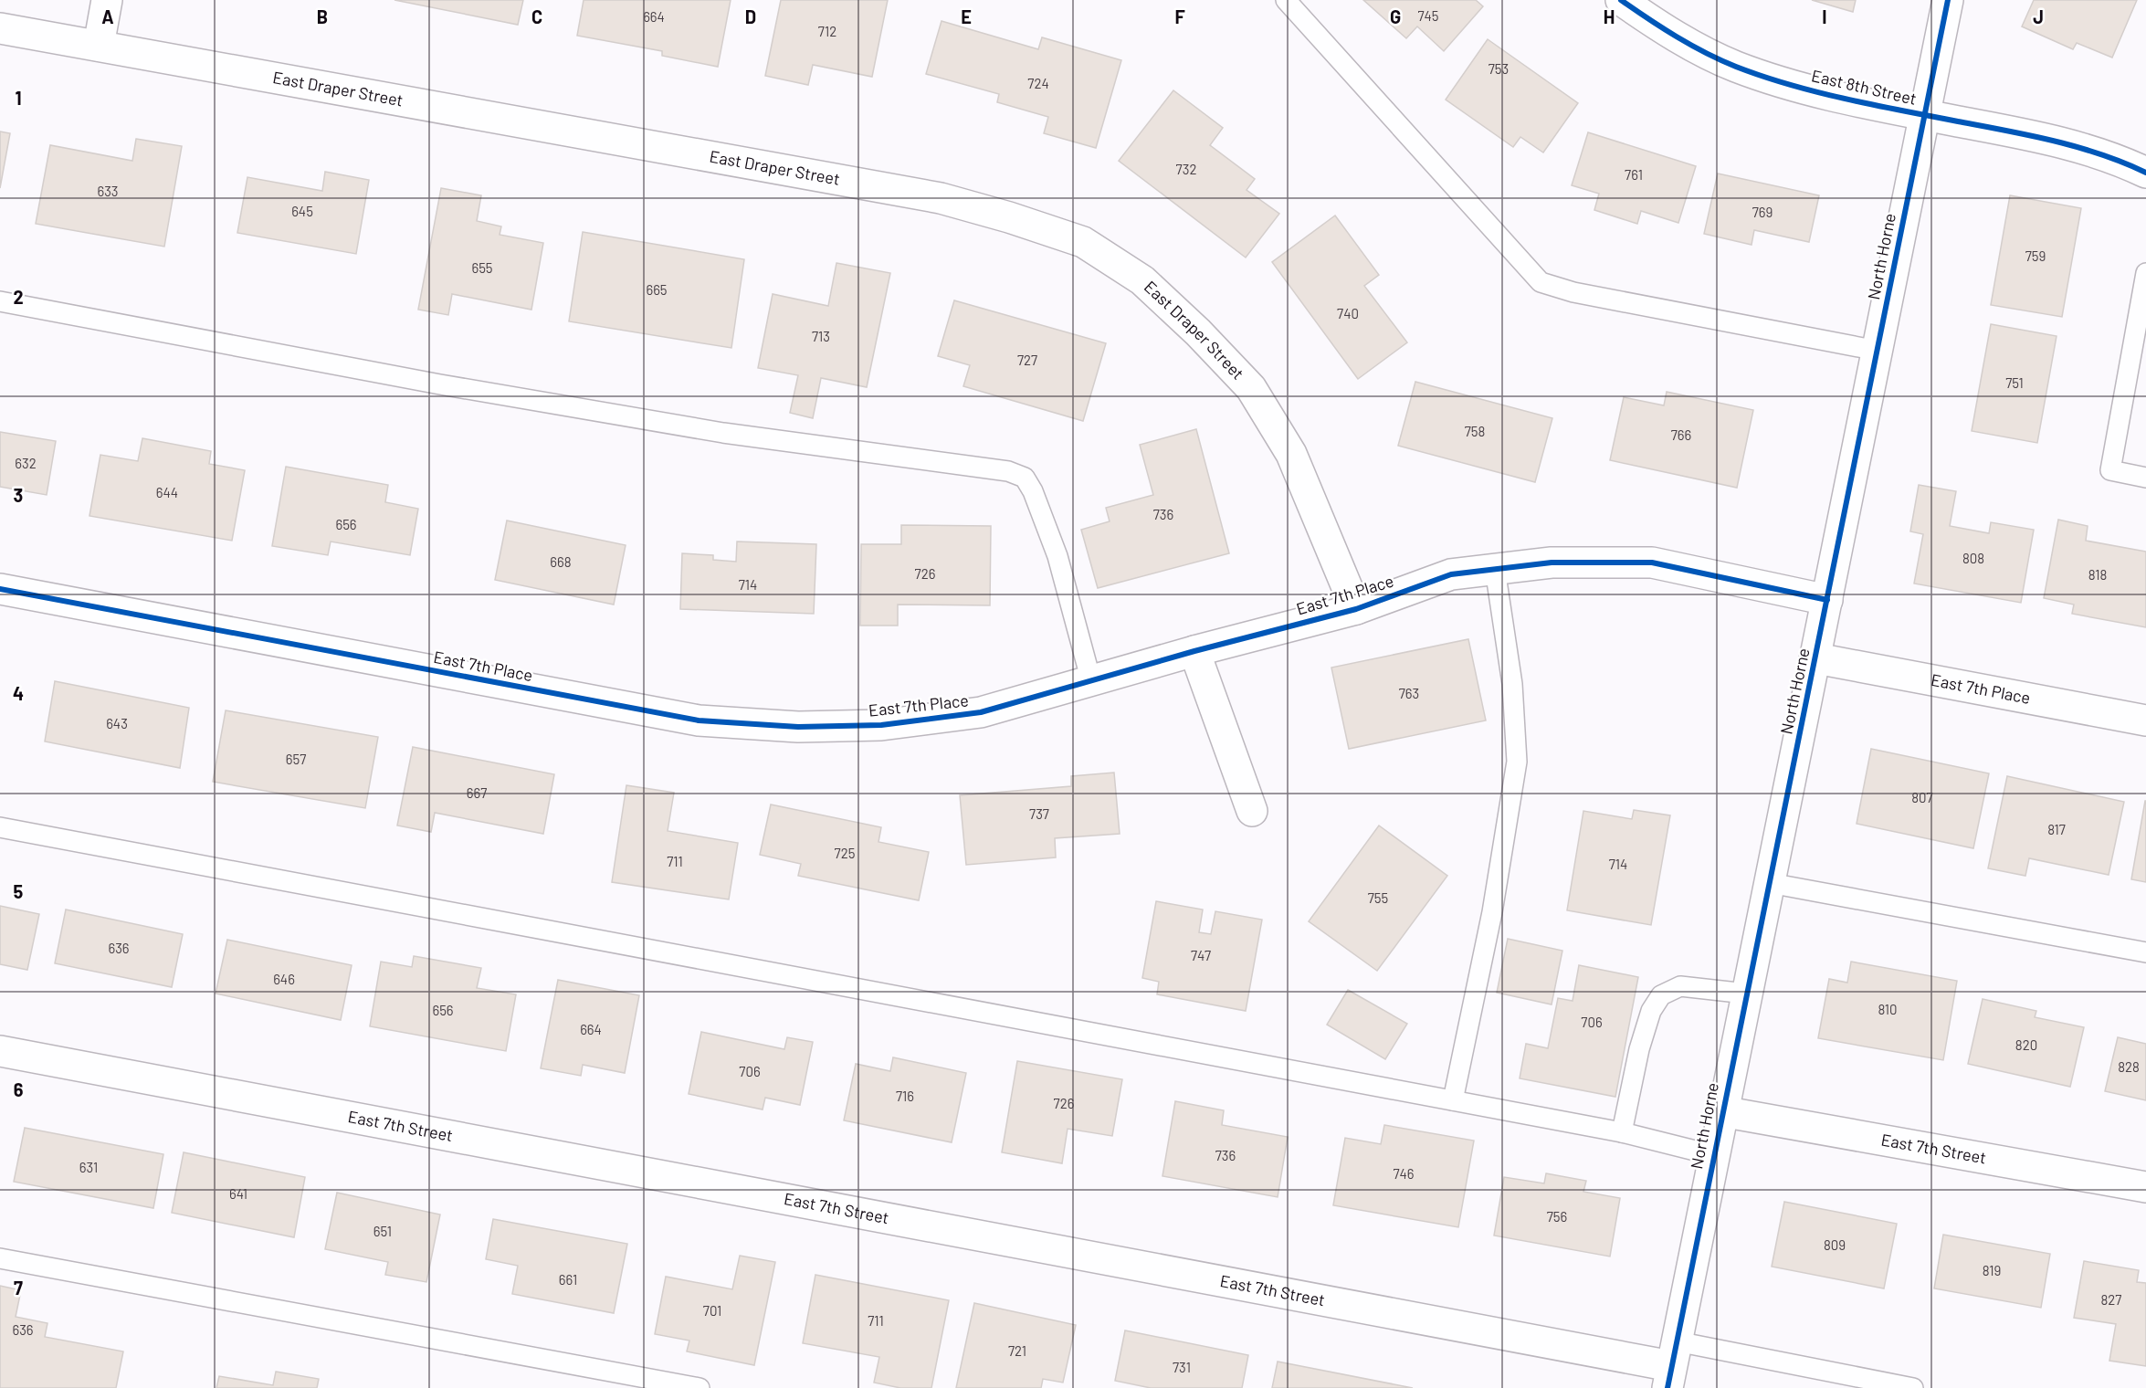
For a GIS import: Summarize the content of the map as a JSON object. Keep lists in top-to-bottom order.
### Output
{
  "streets": {
    "street": [
      "East 8th Street",
      "East Draper Street",
      "North Horne",
      "East 7th Place",
      "East 7th Street"
    ]
  },
  "crossings": [
    ["East 8th Street", "North Horne"],
    ["East Draper Street", "East 7th Place"],
    ["North Horne", "East 7th Place"],
    ["North Horne", "East 7th Street"]
  ],
  "house_numbers": [
    "745",
    "664",
    "712",
    "753",
    "724",
    "732",
    "761",
    "633",
    "645",
    "769",
    "759",
    "655",
    "665",
    "740",
    "713",
    "727",
    "751",
    "758",
    "766",
    "632",
    "644",
    "736",
    "656",
    "808",
    "668",
    "726",
    "818",
    "714",
    "763",
    "643",
    "657",
    "667",
    "807",
    "737",
    "817",
    "725",
    "711",
    "714",
    "755",
    "636",
    "747",
    "646",
    "810",
    "656",
    "706",
    "664",
    "820",
    "828",
    "706",
    "716",
    "726",
    "736",
    "631",
    "746",
    "641",
    "756",
    "651",
    "809",
    "819",
    "661",
    "827",
    "701",
    "711",
    "636",
    "721",
    "731"
  ],
  "grid": {
    "columns": [
      "A",
      "B",
      "C",
      "D",
      "E",
      "F",
      "G",
      "H",
      "I",
      "J"
    ],
    "rows": [
      "1",
      "2",
      "3",
      "4",
      "5",
      "6",
      "7"
    ]
  }
}
